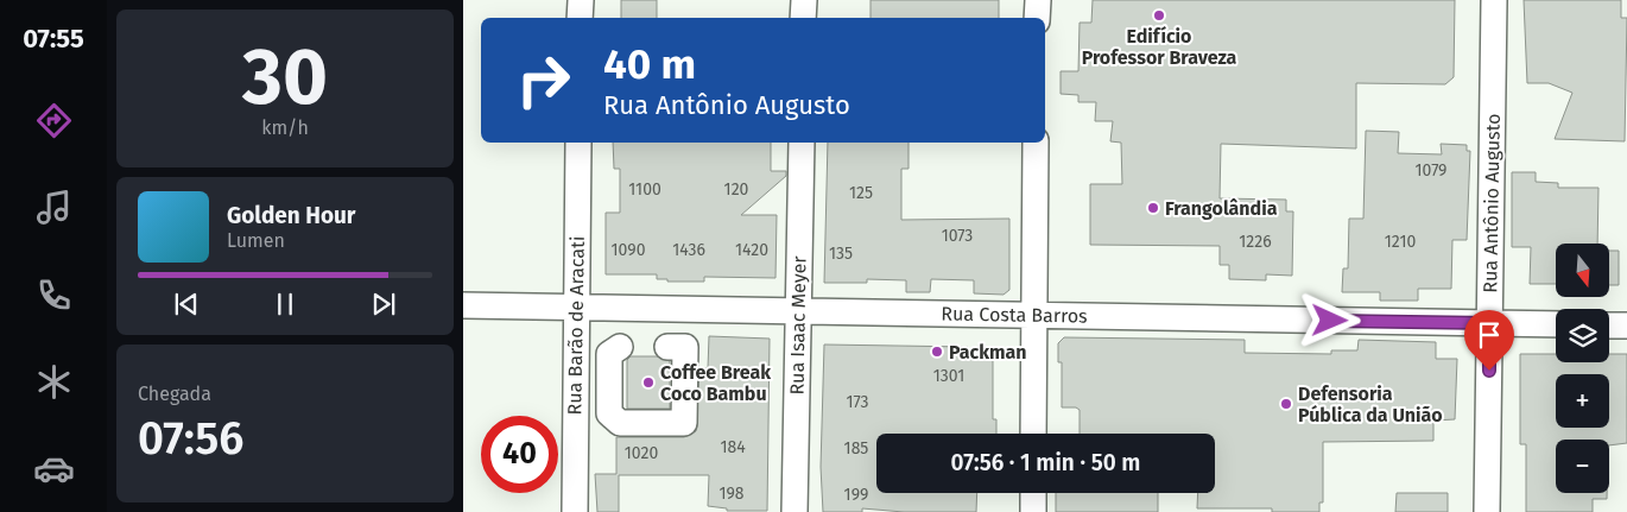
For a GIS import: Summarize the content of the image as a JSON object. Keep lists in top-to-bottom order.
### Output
{
  "streets": {
    "street": [
      "Rua Antônio Augusto",
      "Rua Costa Barros",
      "Rua Barão de Aracati",
      "Rua Isaac Meyer"
    ]
  },
  "crossings": [
    ["Rua Antônio Augusto", "Rua Costa Barros"],
    ["Rua Costa Barros", "Rua Barão de Aracati"],
    ["Rua Costa Barros", "Rua Isaac Meyer"]
  ],
  "places": [
    "Edifício Professor Braveza",
    "Frangolândia",
    "Packman",
    "Coffee Break Coco Bambu",
    "Defensoria Pública da União"
  ],
  "house_numbers": [
    "1079",
    "1100",
    "120",
    "125",
    "1073",
    "1226",
    "1210",
    "1090",
    "1436",
    "1420",
    "135",
    "1301",
    "173",
    "184",
    "185",
    "1020",
    "198",
    "199"
  ],
  "north": "bottom",
  "page": {
    "tabs": "07:55",
    "tile": [
      ["30", "km/h"],
      ["Chegada", "07:56"]
    ],
    "turn": ["40 m", "Rua Antônio Augusto"],
    "song": ["Golden Hour", "Lumen"],
    "map_buttons": ["+", "−"],
    "limit": "40",
    "trip": "07:56 · 1 min · 50 m"
  }
}
